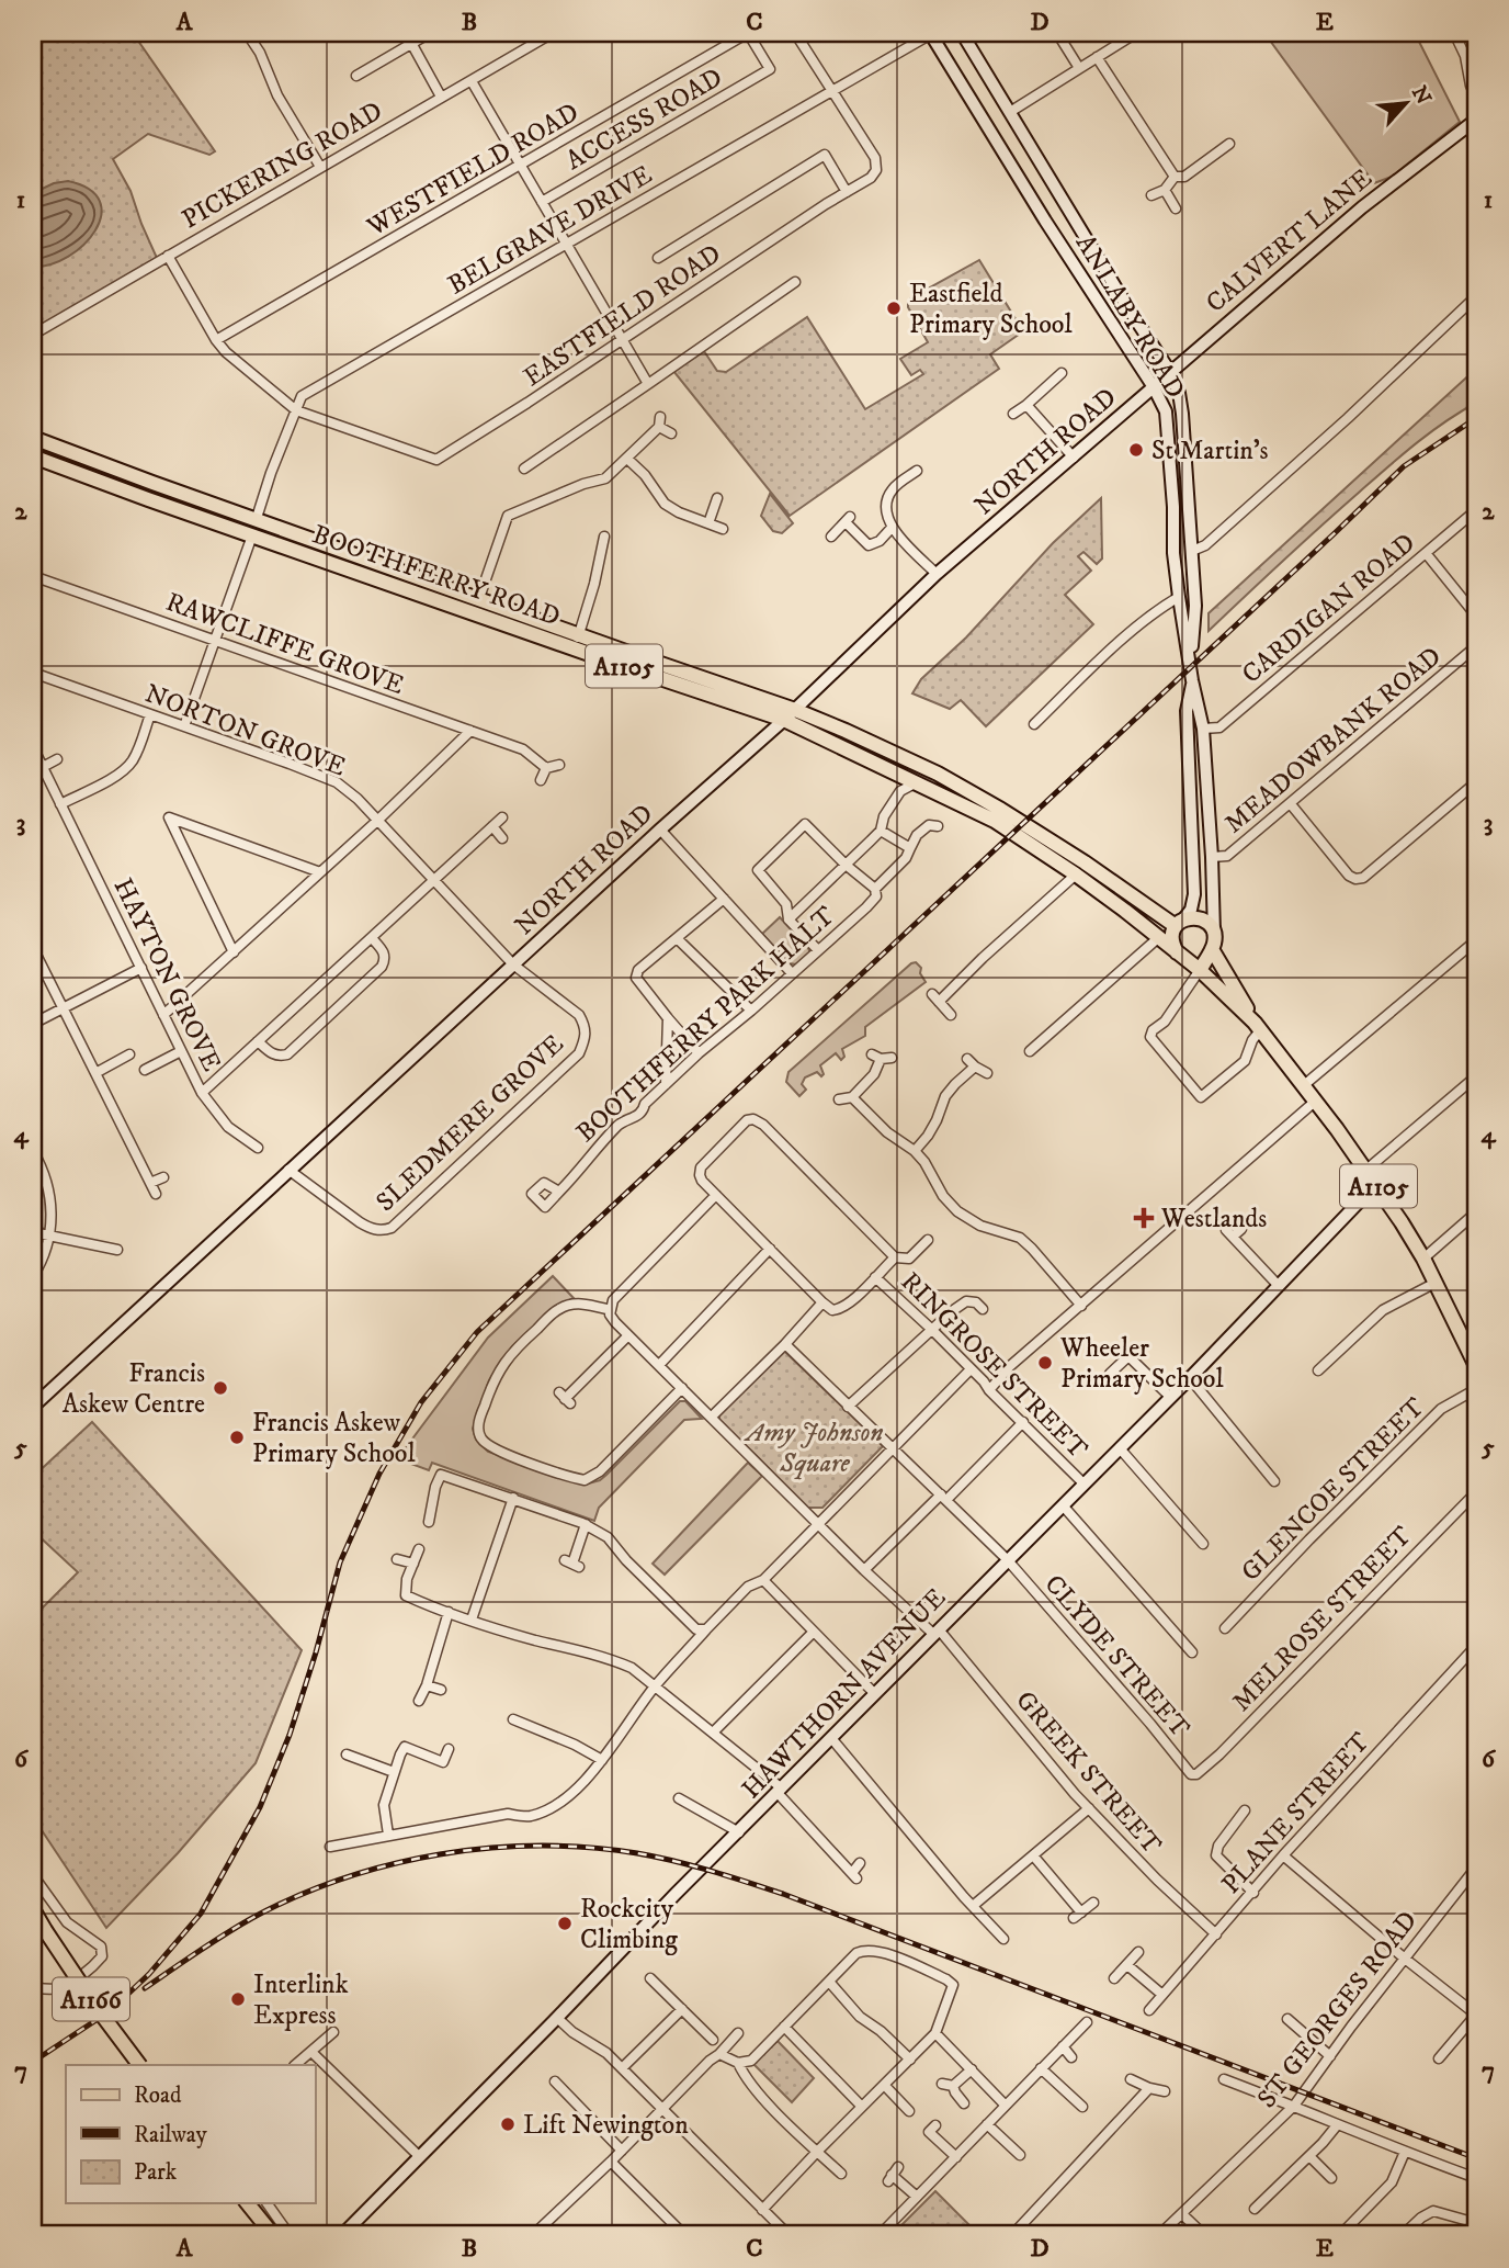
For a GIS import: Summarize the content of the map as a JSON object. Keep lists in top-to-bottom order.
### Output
{
  "streets": {
    "main road": ["BOOTHFERRY ROAD", "A1105", "A1166"],
    "street": [
      "ACCESS ROAD",
      "PICKERING ROAD",
      "WESTFIELD ROAD",
      "BELGRAVE DRIVE",
      "CALVERT LANE",
      "EASTFIELD ROAD",
      "ANLABY ROAD",
      "NORTH ROAD",
      "CARDIGAN ROAD",
      "RAWCLIFFE GROVE",
      "NORTON GROVE",
      "MEADOWBANK ROAD",
      "HAYTON GROVE",
      "BOOTHFERRY PARK HALT",
      "SLEDMERE GROVE",
      "RINGROSE STREET",
      "GLENCOE STREET",
      "MELROSE STREET",
      "CLYDE STREET",
      "HAWTHORN AVENUE",
      "GREEK STREET",
      "PLANE STREET",
      "ST GEORGES ROAD"
    ]
  },
  "crossings": [
    ["ACCESS ROAD", "WESTFIELD ROAD"],
    ["BELGRAVE DRIVE", "EASTFIELD ROAD"],
    ["BELGRAVE DRIVE", "ANLABY ROAD"],
    ["BELGRAVE DRIVE", "BOOTHFERRY ROAD"],
    ["CALVERT LANE", "ANLABY ROAD"],
    ["CALVERT LANE", "NORTH ROAD"],
    ["ANLABY ROAD", "NORTH ROAD"],
    ["ANLABY ROAD", "BOOTHFERRY ROAD"],
    ["ANLABY ROAD", "CARDIGAN ROAD"],
    ["ANLABY ROAD", "A1105"],
    ["ANLABY ROAD", "MEADOWBANK ROAD"],
    ["NORTH ROAD", "BOOTHFERRY ROAD"],
    ["NORTH ROAD", "NORTON GROVE"],
    ["NORTH ROAD", "SLEDMERE GROVE"],
    ["BOOTHFERRY ROAD", "A1105"],
    ["A1105", "HAWTHORN AVENUE"],
    ["NORTON GROVE", "SLEDMERE GROVE"],
    ["RINGROSE STREET", "HAWTHORN AVENUE"],
    ["MELROSE STREET", "CLYDE STREET"],
    ["CLYDE STREET", "HAWTHORN AVENUE"],
    ["HAWTHORN AVENUE", "GREEK STREET"],
    ["GREEK STREET", "PLANE STREET"]
  ],
  "parks": ["Amy Johnson Square"],
  "places": {
    "other": [
      "Eastfield Primary School",
      "St Martin's",
      "Wheeler Primary School",
      "Francis Askew Centre",
      "Francis Askew Primary School",
      "Rockcity Climbing",
      "Interlink Express",
      "Lift Newington"
    ],
    "health": ["Westlands"]
  },
  "legend": ["Road", "Railway", "Park"],
  "north": "top right",
  "grid": {
    "columns": [
      "A",
      "B",
      "C",
      "D",
      "E"
    ],
    "rows": [
      "1",
      "2",
      "3",
      "4",
      "5",
      "6",
      "7"
    ]
  }
}
